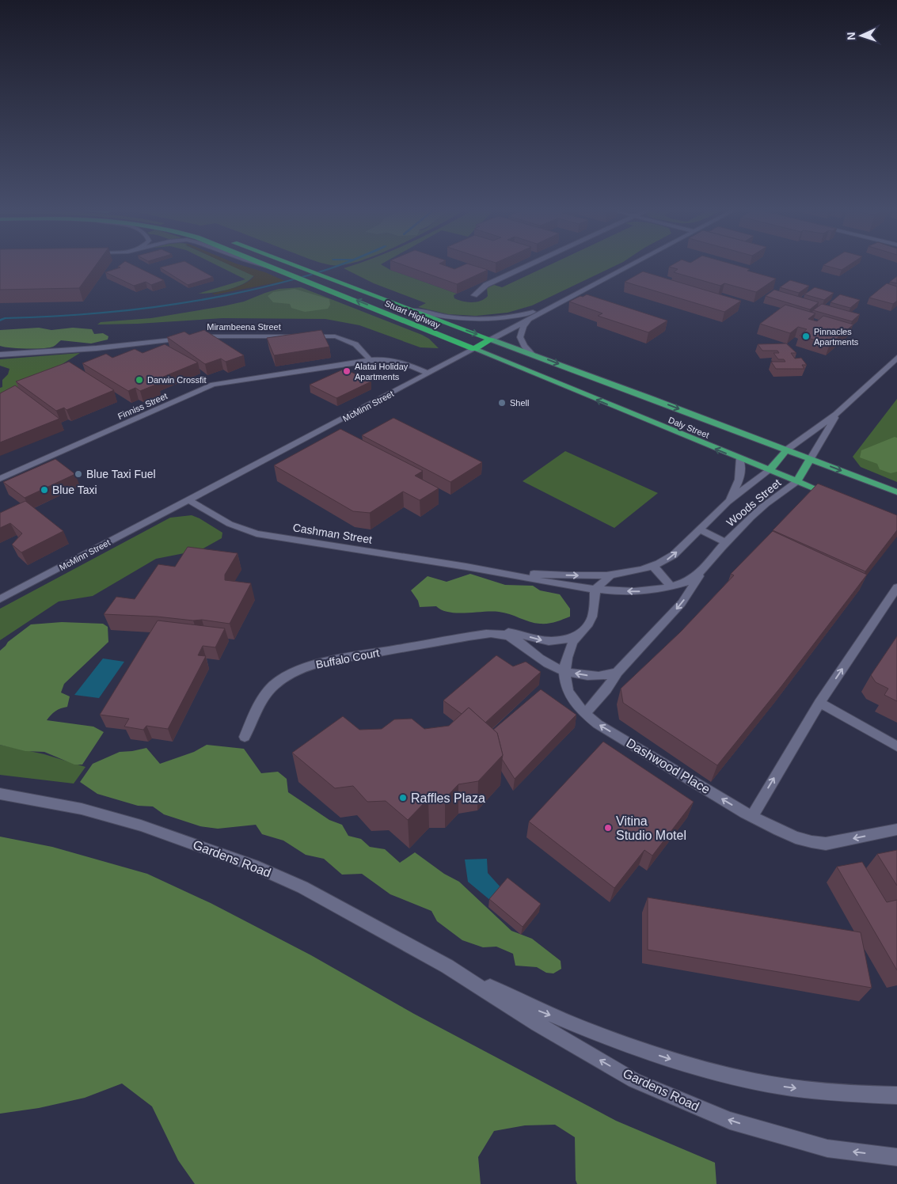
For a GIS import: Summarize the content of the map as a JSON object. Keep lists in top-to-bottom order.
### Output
{
  "streets": {
    "highway": ["Stuart Highway", "McMinn Street"],
    "main road": ["Daly Street"],
    "street": [
      "Mirambeena Street",
      "Finniss Street",
      "Woods Street",
      "Cashman Street",
      "Buffalo Court",
      "Dashwood Place",
      "Gardens Road"
    ]
  },
  "crossings": [
    ["Stuart Highway", "McMinn Street"],
    ["Stuart Highway", "Daly Street"],
    ["Mirambeena Street", "Finniss Street"],
    ["McMinn Street", "Daly Street"],
    ["McMinn Street", "Cashman Street"],
    ["Daly Street", "Woods Street"],
    ["Woods Street", "Cashman Street"]
  ],
  "one_way": ["Dashwood Place"],
  "places": [
    "Pinnacles Apartments",
    "Alatai Holiday Apartments",
    "Darwin Crossfit",
    "Shell",
    "Blue Taxi Fuel",
    "Blue Taxi",
    "Raffles Plaza",
    "Vitina Studio Motel"
  ],
  "north": "left"
}
